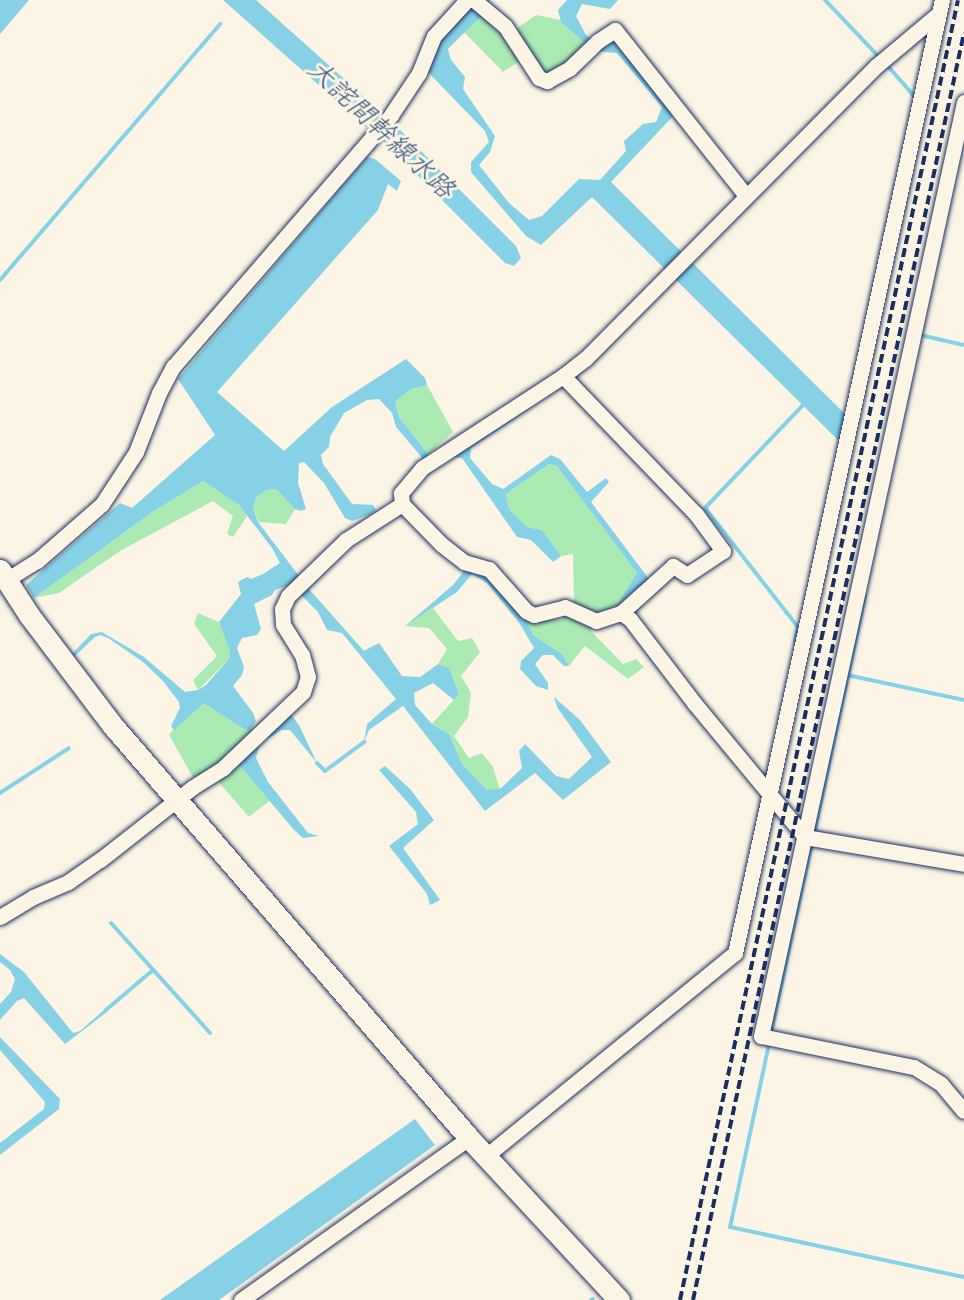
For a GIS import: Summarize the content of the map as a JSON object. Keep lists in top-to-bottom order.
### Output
{
  "water": ["大詫間幹線水路"]
}
